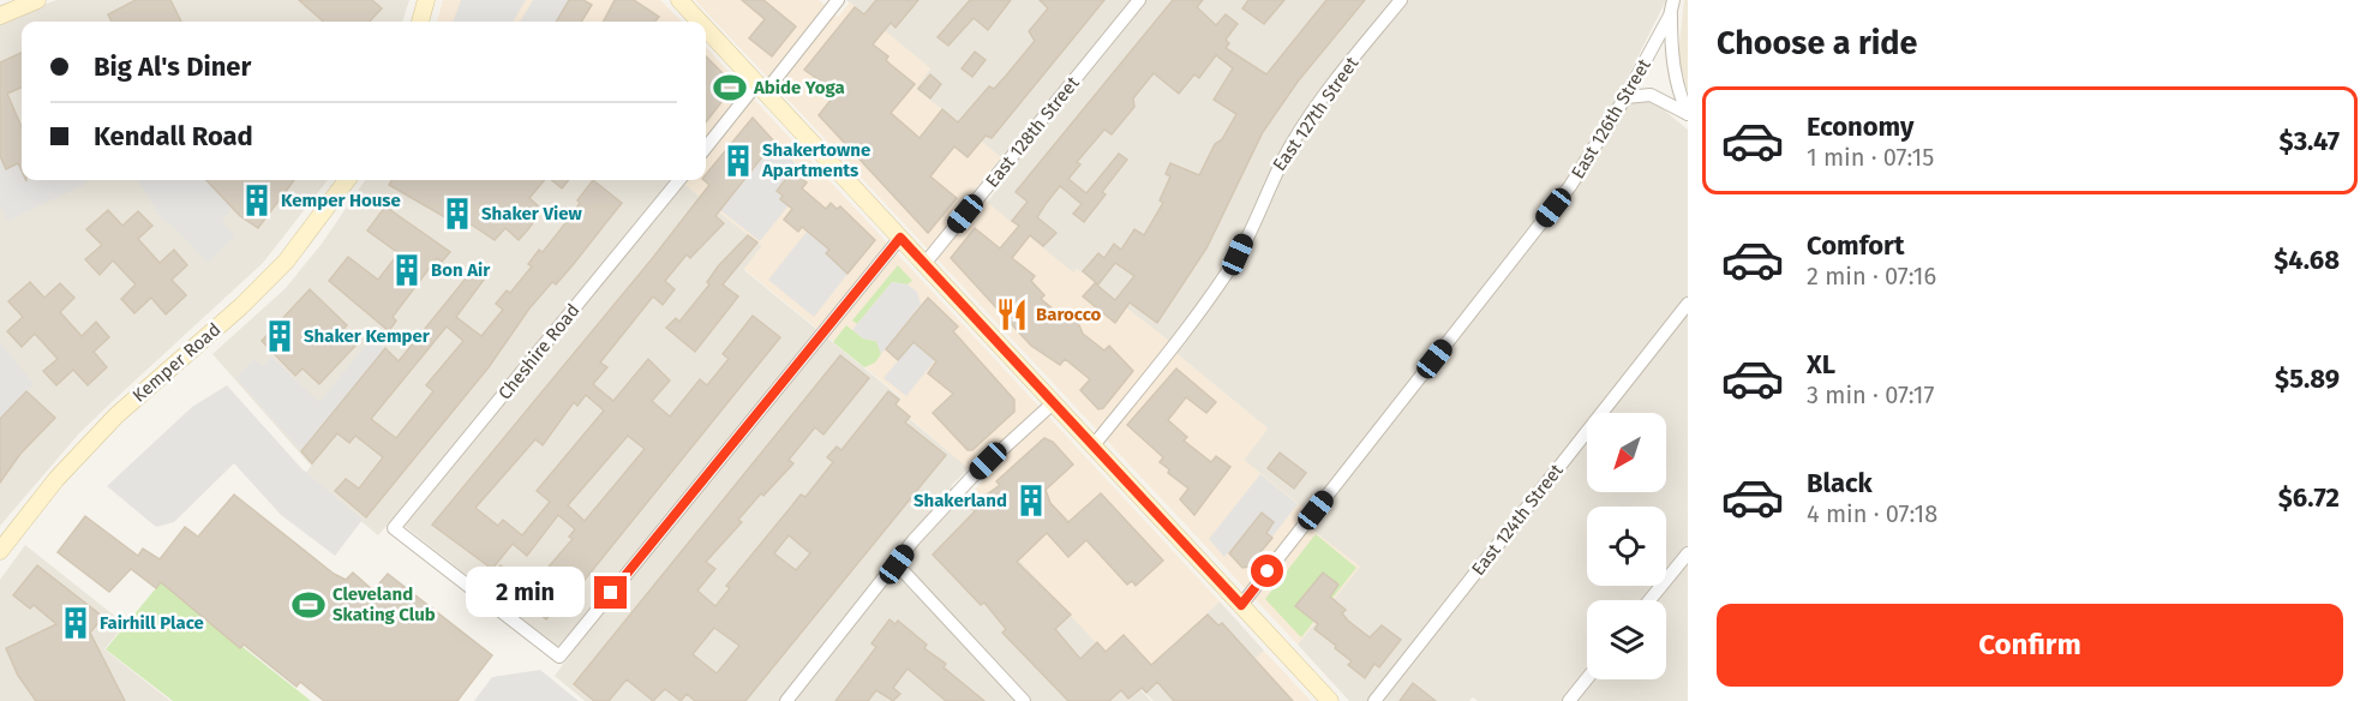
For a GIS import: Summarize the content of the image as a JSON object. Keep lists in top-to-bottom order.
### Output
{
  "streets": {
    "main road": ["Kemper Road"],
    "street": [
      "East 127th Street",
      "East 126th Street",
      "East 128th Street",
      "Cheshire Road",
      "East 124th Street"
    ]
  },
  "places": {
    "sports": ["Abide Yoga", "Cleveland Skating Club"],
    "building": [
      "Shakertowne Apartments",
      "Kemper House",
      "Shaker View",
      "Bon Air",
      "Shaker Kemper",
      "Shakerland",
      "Fairhill Place"
    ],
    "restaurant": ["Barocco"]
  },
  "north": "bottom left",
  "page": {
    "heading": "Choose a ride",
    "banner": ["Big Al's Diner", "Kendall Road"],
    "list": [
      {
        "name": "Economy",
        "note": "1 min · 07:15",
        "value": "$3.47"
      },
      {
        "name": "Comfort",
        "note": "2 min · 07:16",
        "value": "$4.68"
      },
      {
        "name": "XL",
        "note": "3 min · 07:17",
        "value": "$5.89"
      },
      {
        "name": "Black",
        "note": "4 min · 07:18",
        "value": "$6.72"
      }
    ],
    "bubble": "2 min",
    "buttons": "Confirm"
  }
}
